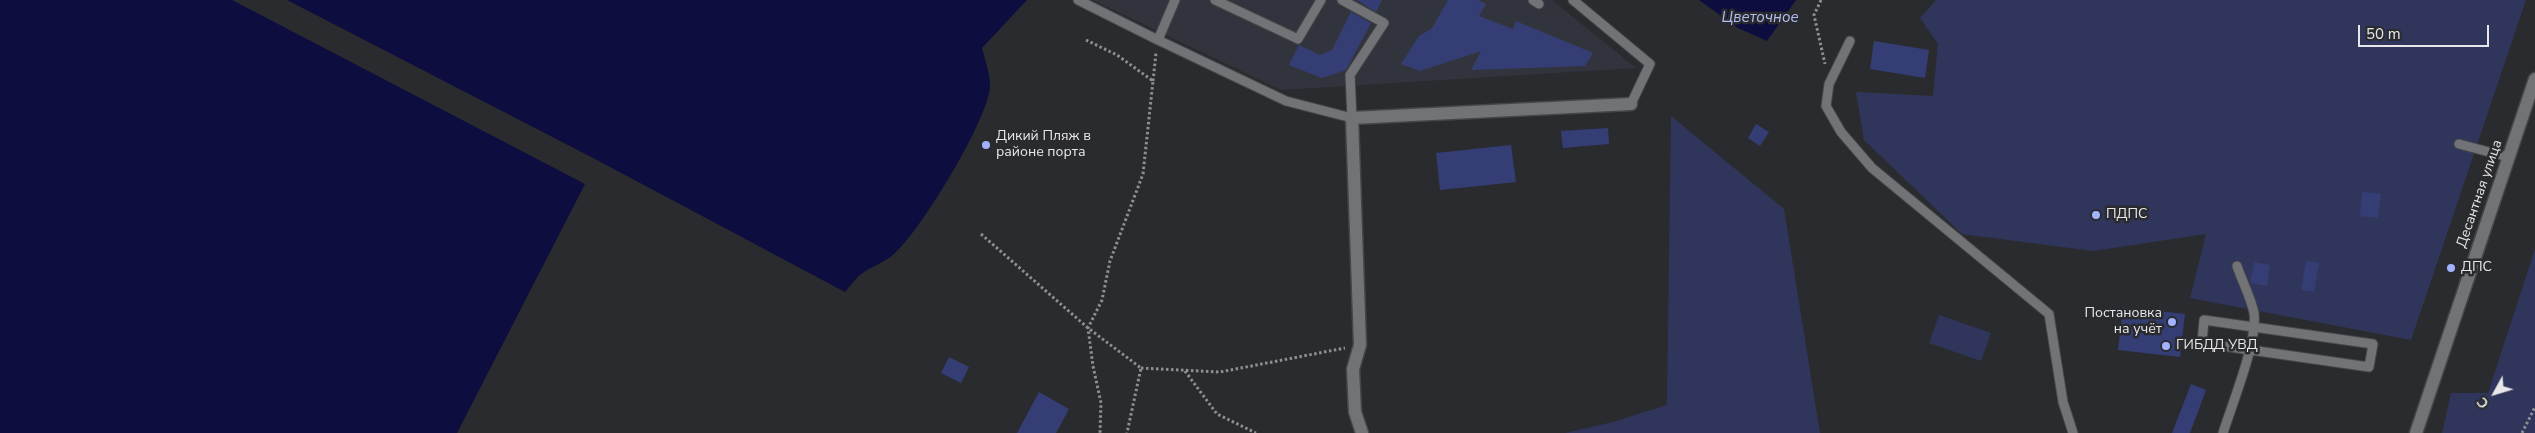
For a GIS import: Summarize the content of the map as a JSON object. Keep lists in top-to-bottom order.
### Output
{
  "streets": {
    "street": ["Десантная улица"]
  },
  "water": ["Цветочное"],
  "places": [
    "Дикий Пляж в районе порта",
    "ПДПС",
    "ДПС",
    "Постановка на учёт",
    "ГИБДД УВД"
  ],
  "scale_bar": "50 m",
  "north": "bottom left"
}
